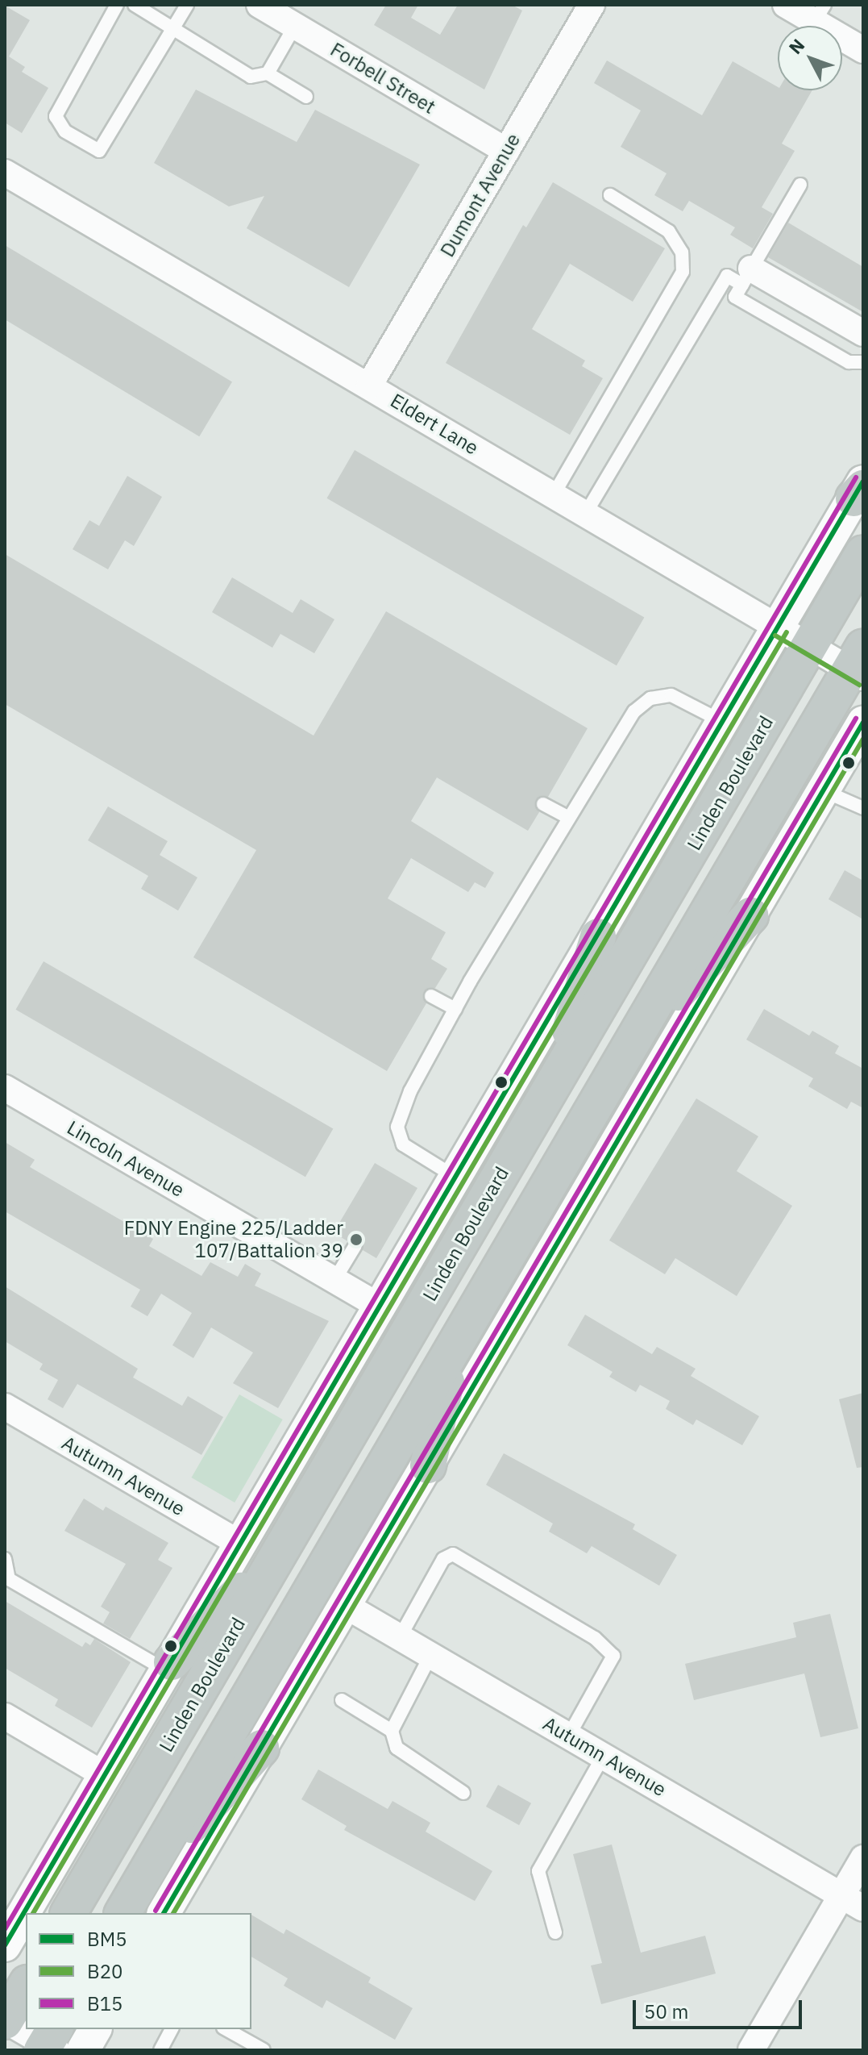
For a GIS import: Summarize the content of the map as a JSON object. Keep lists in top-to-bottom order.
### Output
{
  "streets": {
    "highway": ["Linden Boulevard"],
    "street": [
      "Forbell Street",
      "Dumont Avenue",
      "Eldert Lane",
      "Lincoln Avenue",
      "Autumn Avenue"
    ]
  },
  "crossings": [
    ["Forbell Street", "Dumont Avenue"],
    ["Dumont Avenue", "Eldert Lane"],
    ["Eldert Lane", "Linden Boulevard"],
    ["Linden Boulevard", "Lincoln Avenue"],
    ["Linden Boulevard", "Autumn Avenue"]
  ],
  "places": ["FDNY Engine 225/Ladder 107/Battalion 39"],
  "lines": ["transit line B15", "transit line BM5", "transit line B20"],
  "legend": ["BM5", "B20", "B15"],
  "scale_bar": "50 m",
  "north": "top left"
}
